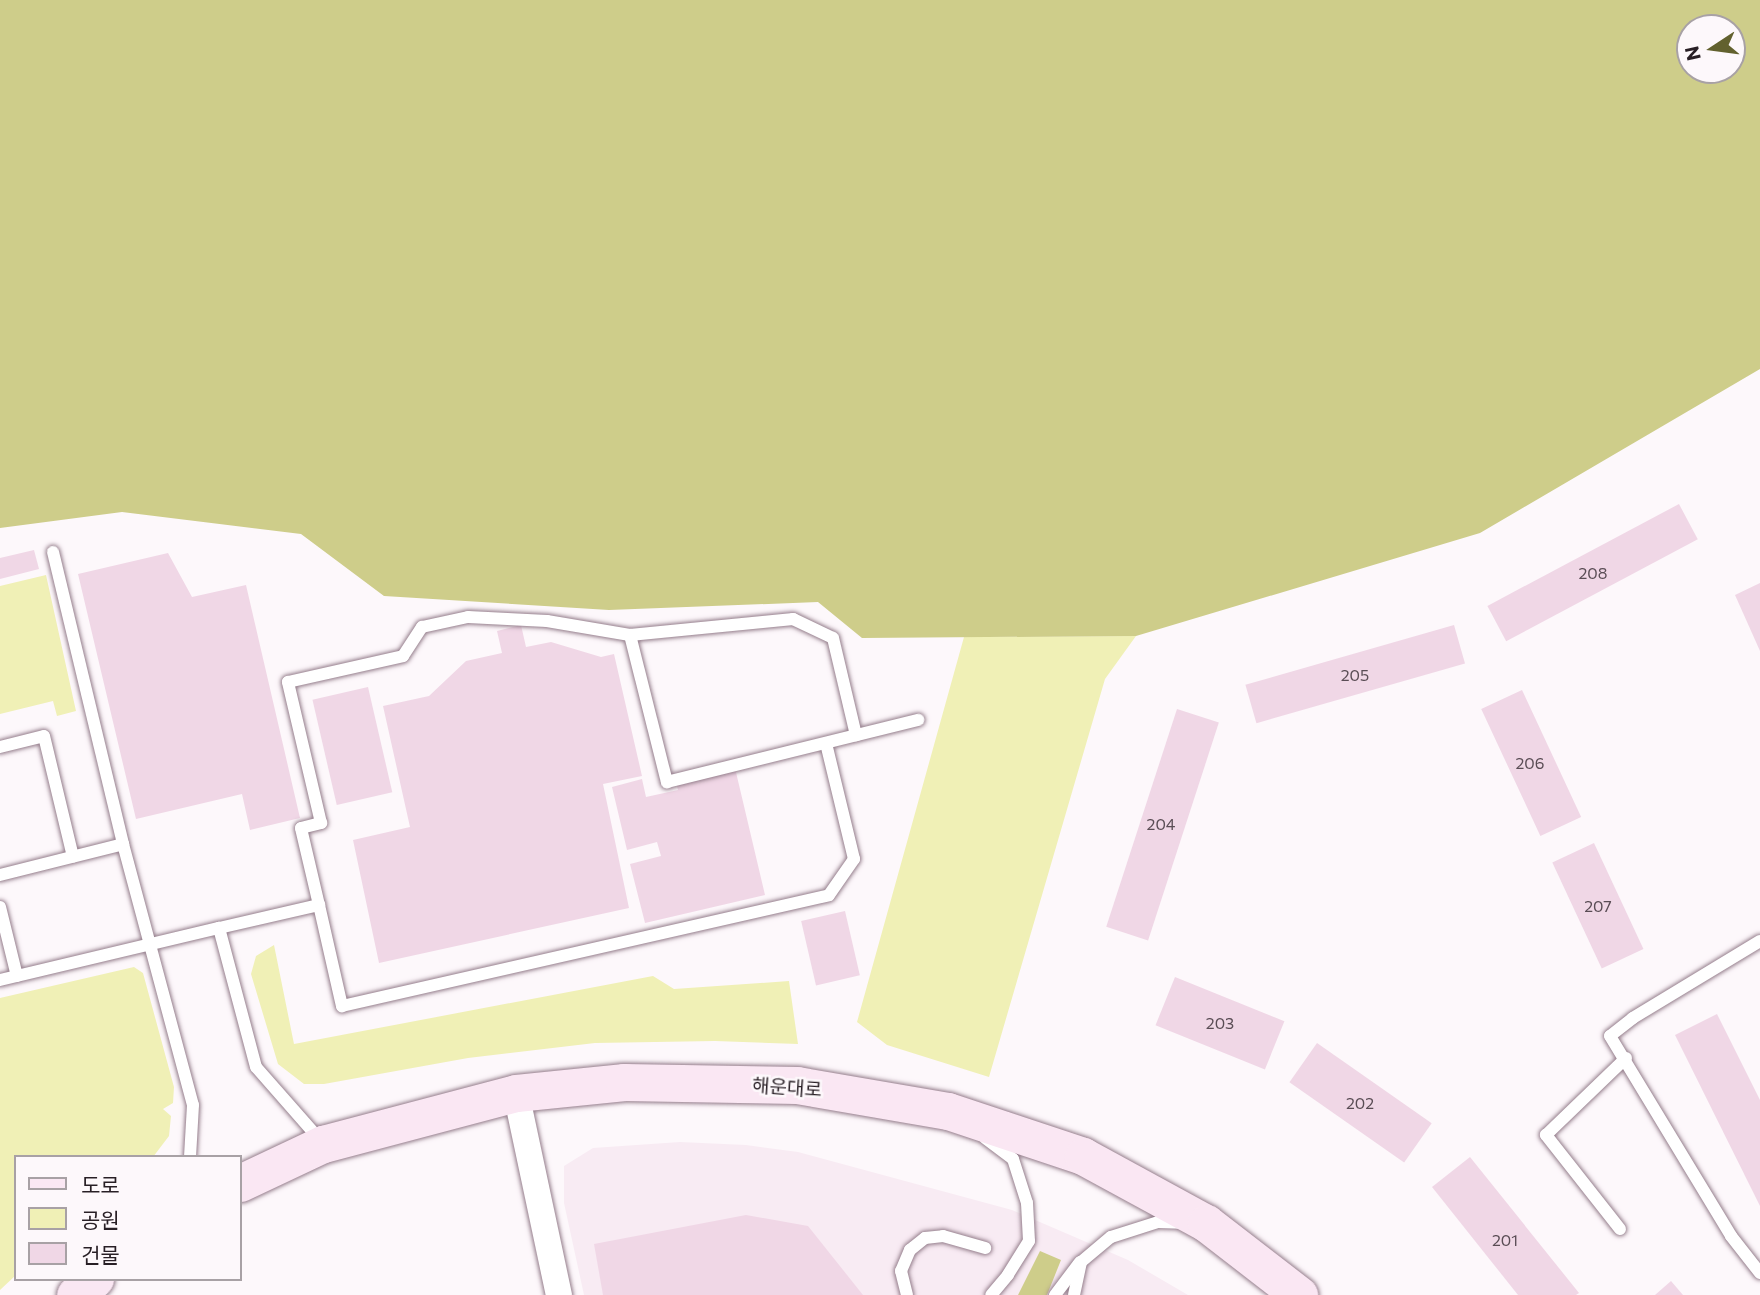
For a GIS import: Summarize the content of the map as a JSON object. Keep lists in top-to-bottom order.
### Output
{
  "streets": {
    "main road": ["해운대로"]
  },
  "house_numbers": [
    "208",
    "205",
    "206",
    "204",
    "207",
    "203",
    "202",
    "201"
  ],
  "legend": ["도로", "공원", "건물"],
  "north": "left"
}
